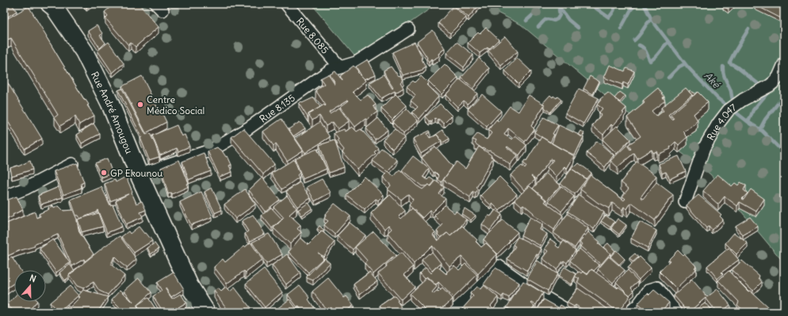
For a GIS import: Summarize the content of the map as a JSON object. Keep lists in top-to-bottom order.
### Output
{
  "streets": {
    "main road": ["Rue André Amougou"],
    "street": ["Rue 8.085", "Rue 8.135", "Rue 4.047"]
  },
  "crossings": [
    ["Rue 8.085", "Rue 8.135"],
    ["Rue 8.135", "Rue André Amougou"]
  ],
  "water": ["Aké"],
  "places": ["Centre Médico Social", "GP Ekounou"],
  "north": "top"
}
